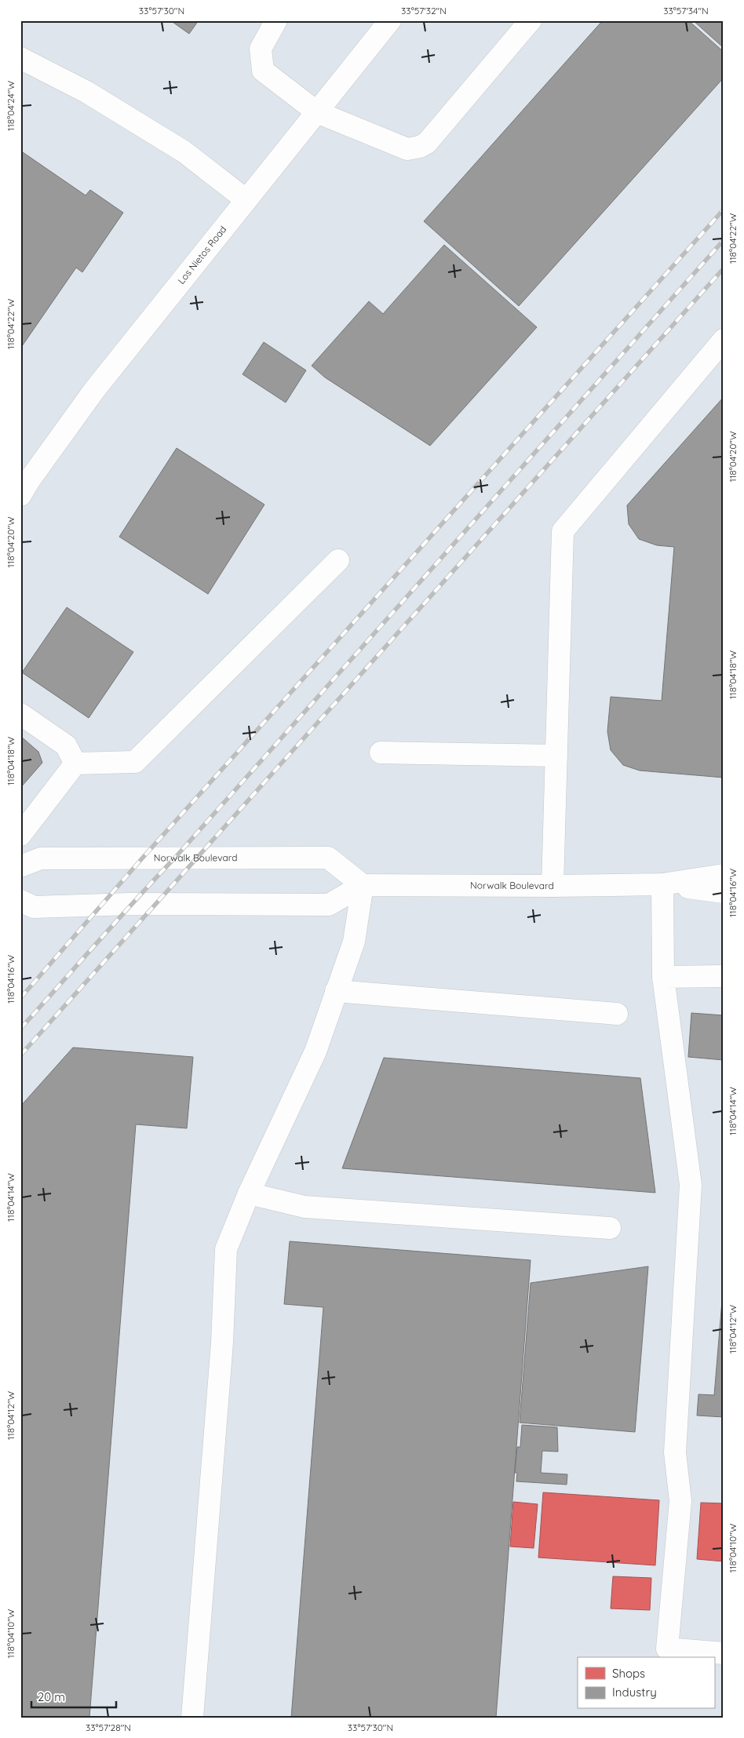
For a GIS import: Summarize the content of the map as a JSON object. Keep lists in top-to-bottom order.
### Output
{
  "streets": {
    "main road": ["Los Nietos Road", "Norwalk Boulevard"]
  },
  "legend": ["Shops", "Industry"],
  "scale_bar": "20 m",
  "coordinates": [
    "33°57'30\"N",
    "33°57'32\"N",
    "33°57'34\"N",
    "118°04'24\"W",
    "118°04'22\"W",
    "118°04'20\"W",
    "118°04'18\"W",
    "118°04'16\"W",
    "118°04'14\"W",
    "118°04'12\"W",
    "118°04'10\"W",
    "33°57'28\"N"
  ]
}
